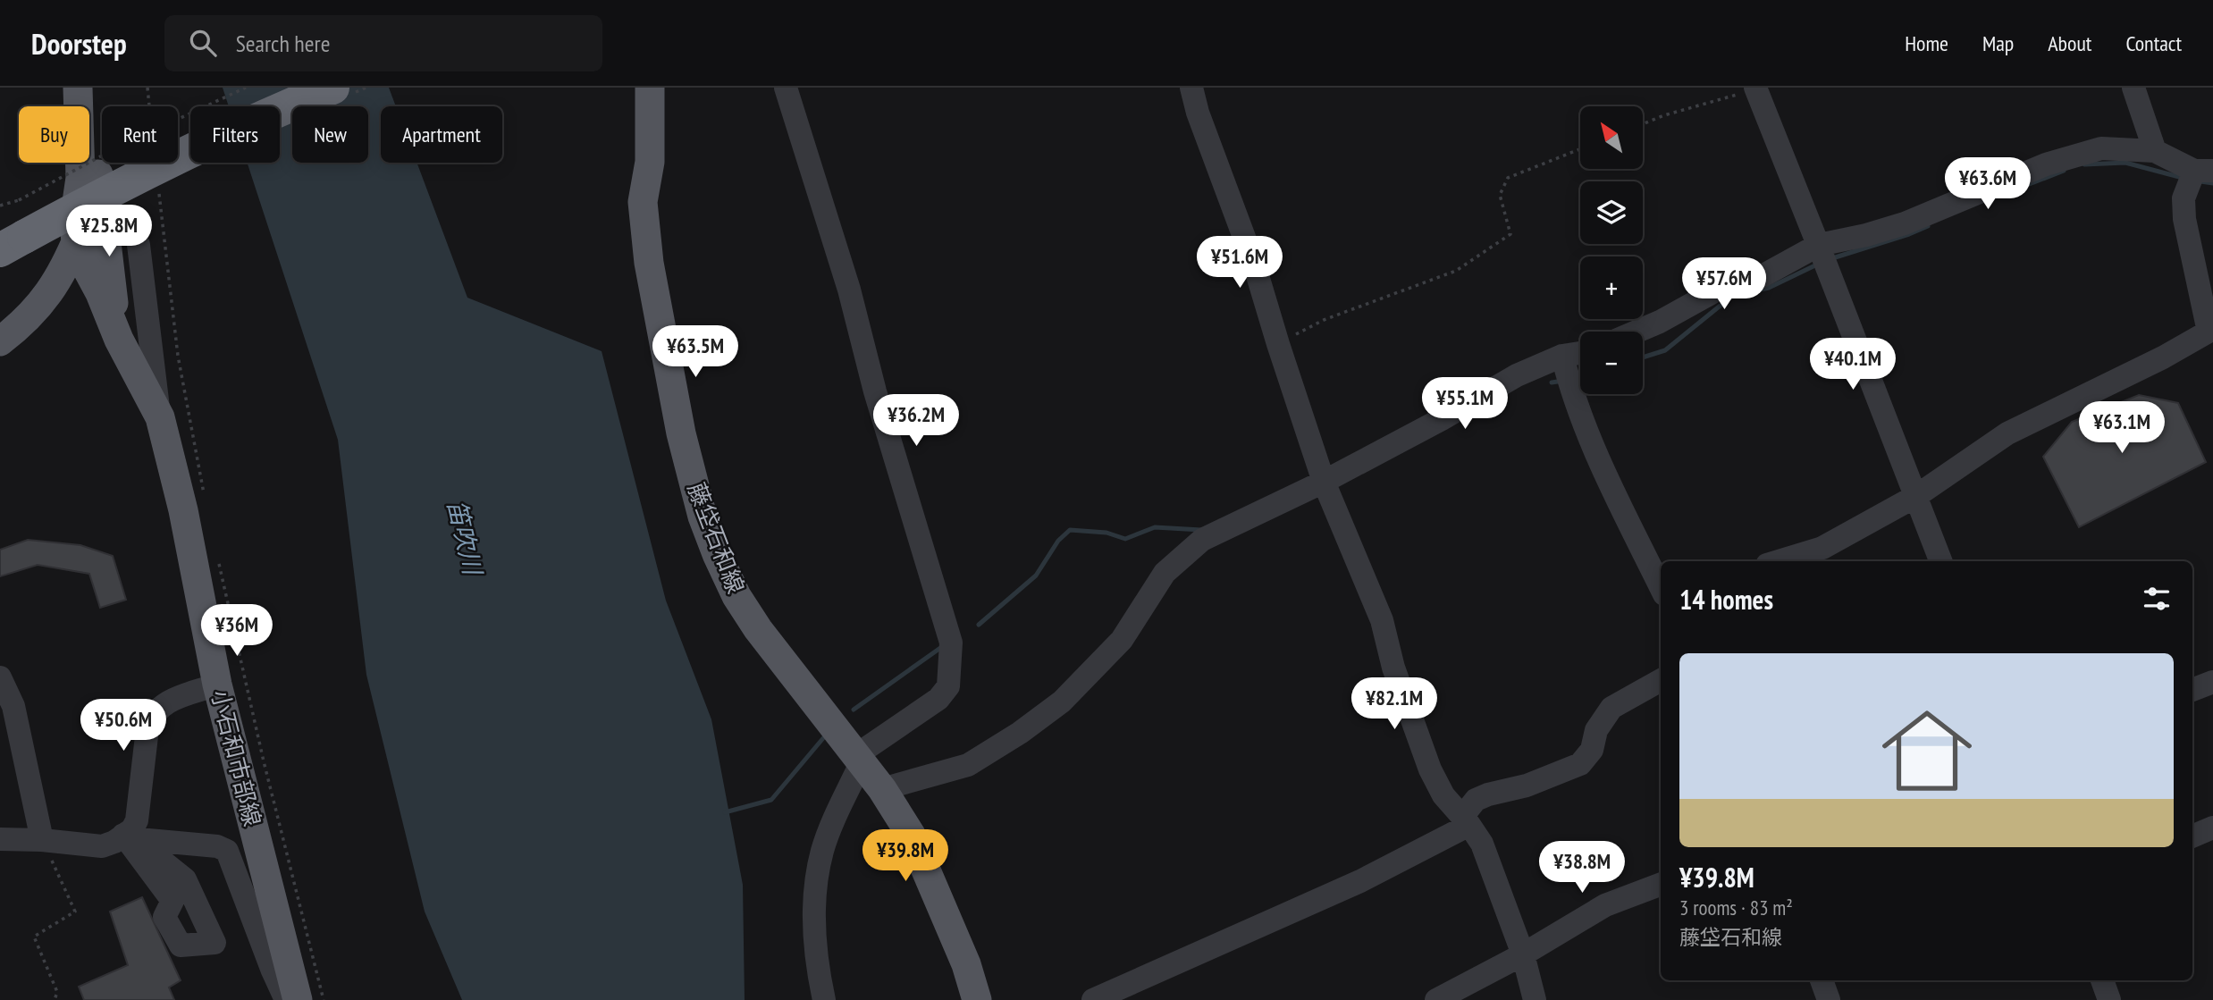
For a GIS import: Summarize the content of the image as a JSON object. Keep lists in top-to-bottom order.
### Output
{
  "streets": {
    "main road": ["藤垈石和線", "小石和市部線"]
  },
  "water": ["笛吹川"],
  "north": "top left",
  "page": {
    "header": "Doorstep",
    "search": "Search here",
    "nav": [
      "Home",
      "Map",
      "About",
      "Contact"
    ],
    "map_buttons": ["+", "−"],
    "chip": [
      "Buy",
      "Rent",
      "Filters",
      "New",
      "Apartment"
    ],
    "price": [
      "¥63.6M",
      "¥25.8M",
      "¥51.6M",
      "¥57.6M",
      "¥63.5M",
      "¥40.1M",
      "¥55.1M",
      "¥36.2M",
      "¥63.1M",
      "¥36M",
      "¥82.1M",
      "¥50.6M",
      "¥39.8M",
      "¥38.8M"
    ],
    "heading": "14 homes",
    "list": [
      {
        "name": "¥39.8M",
        "note": "3 rooms · 83 m² · 藤垈石和線"
      }
    ]
  }
}
